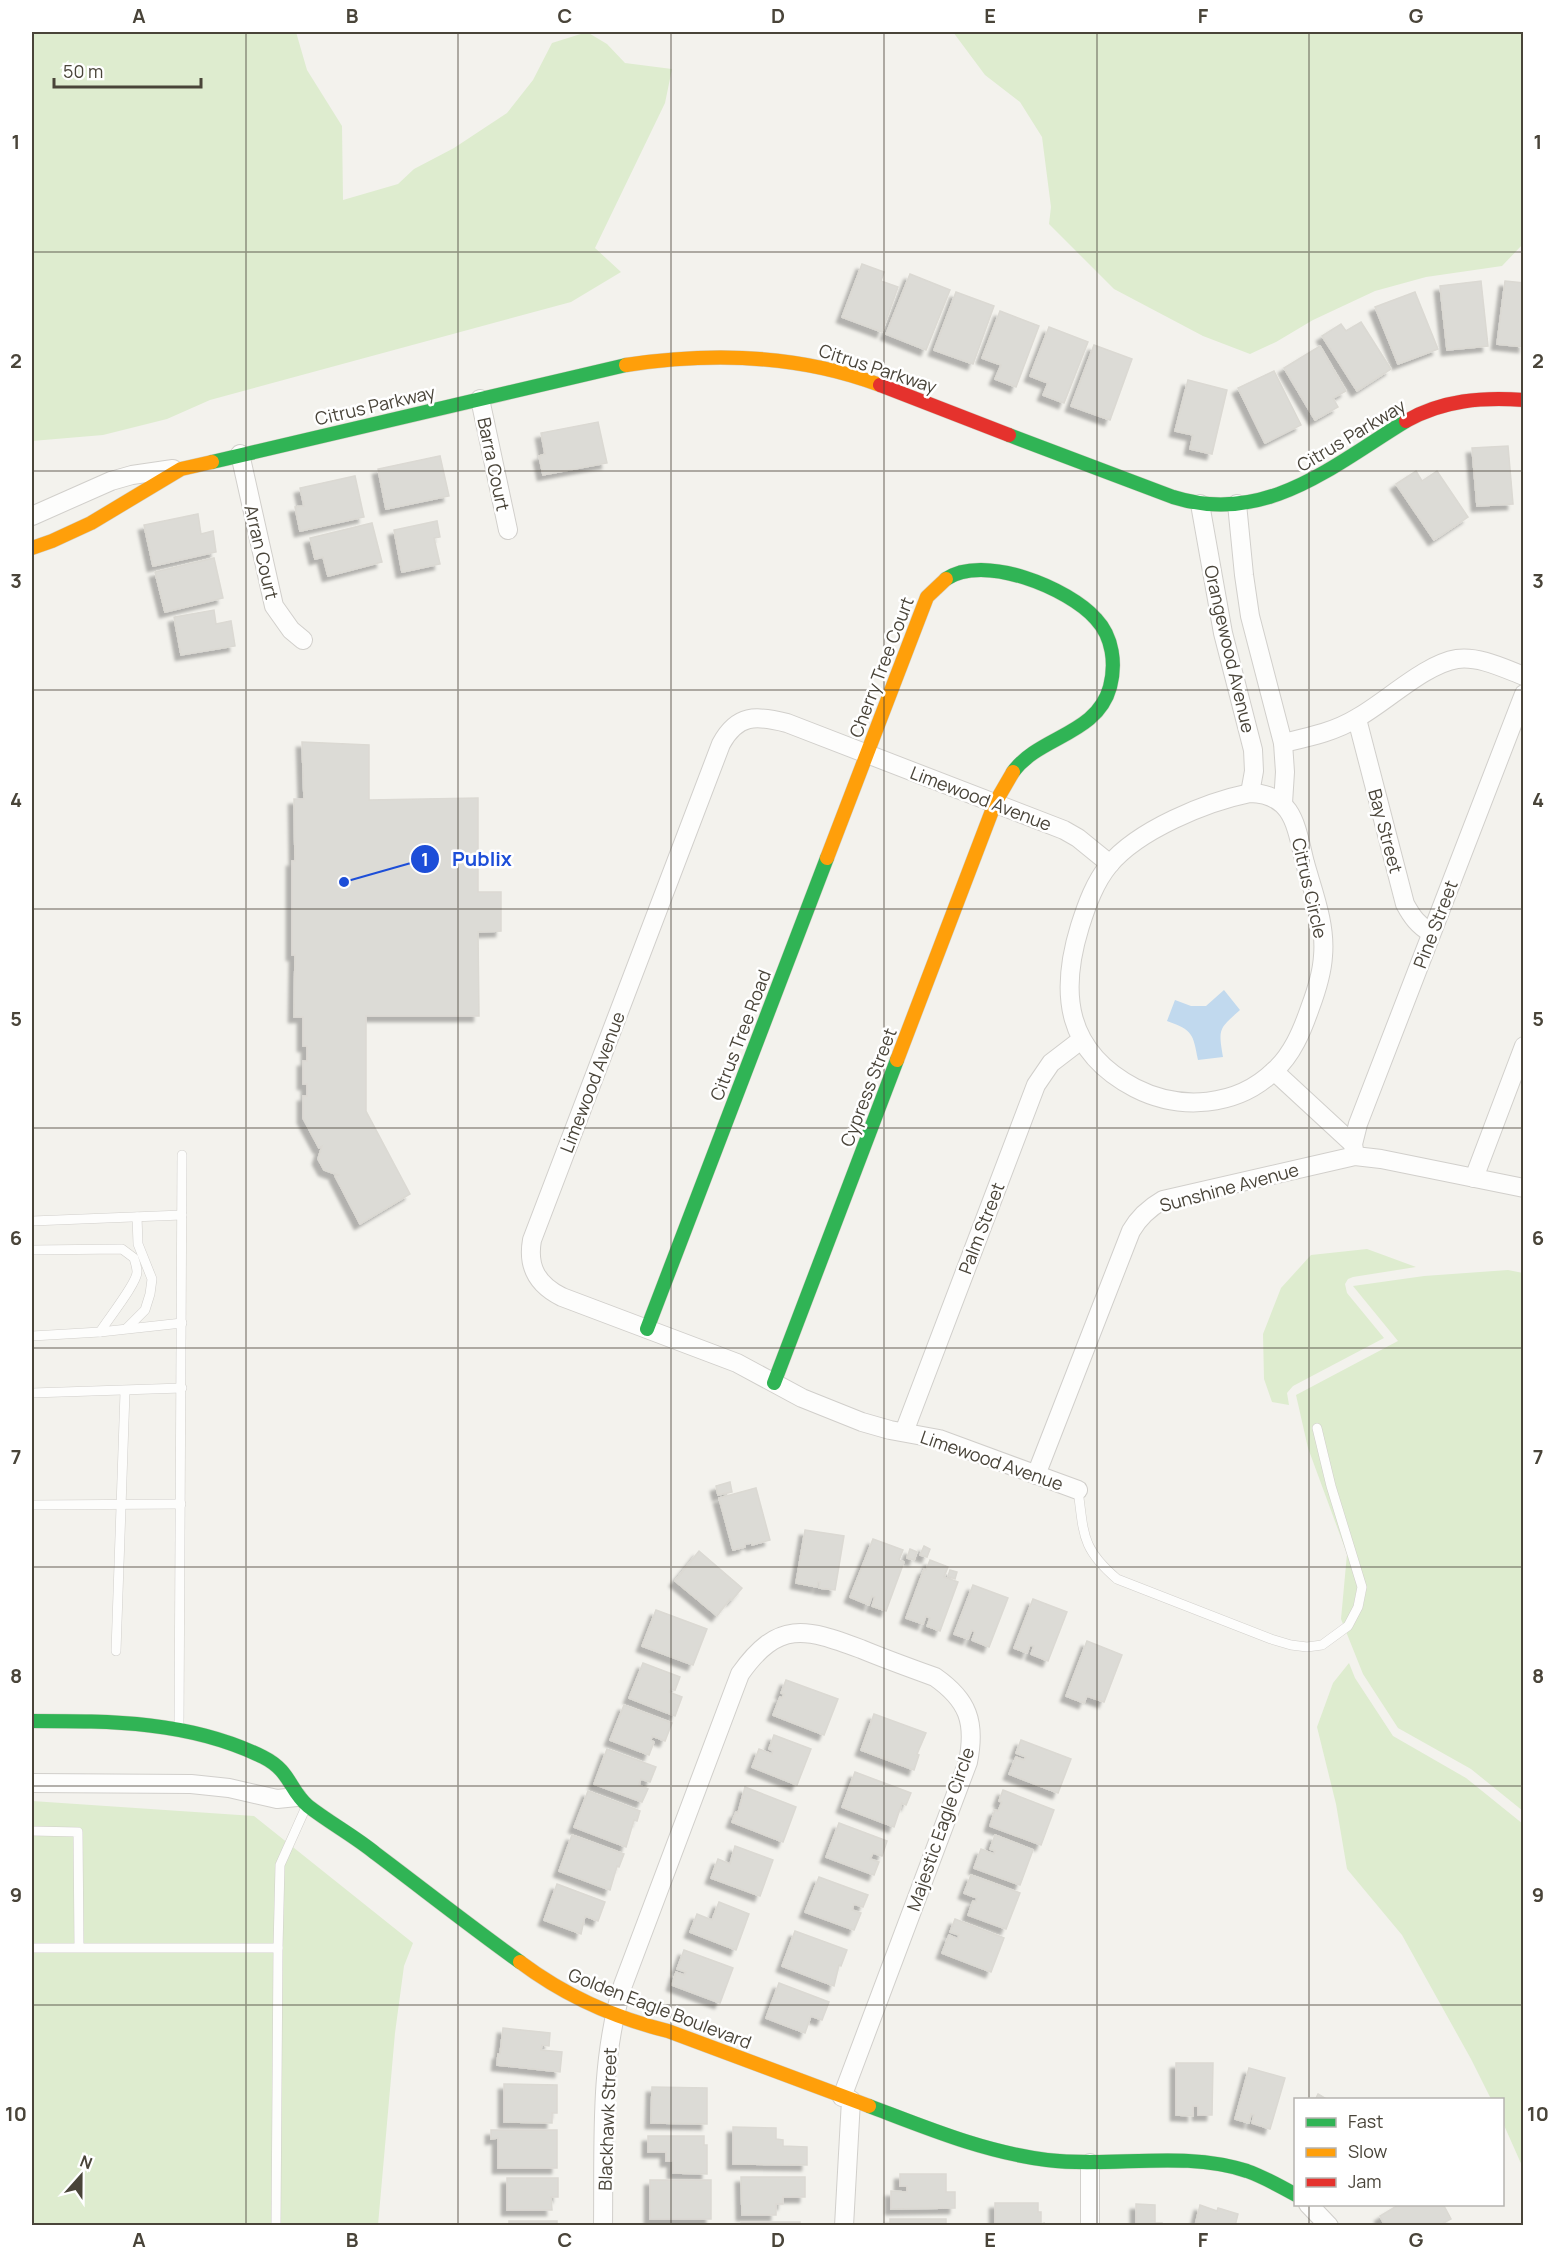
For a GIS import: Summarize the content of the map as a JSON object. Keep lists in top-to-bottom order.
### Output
{
  "streets": {
    "street": [
      "Citrus Parkway",
      "Barra Court",
      "Arran Court",
      "Orangewood Avenue",
      "Cherry Tree Court",
      "Limewood Avenue",
      "Bay Street",
      "Citrus Circle",
      "Pine Street",
      "Citrus Tree Road",
      "Cypress Street",
      "Sunshine Avenue",
      "Palm Street",
      "Majestic Eagle Circle",
      "Golden Eagle Boulevard",
      "Blackhawk Street"
    ]
  },
  "crossings": [
    ["Citrus Parkway", "Barra Court"],
    ["Citrus Parkway", "Arran Court"],
    ["Citrus Parkway", "Orangewood Avenue"],
    ["Orangewood Avenue", "Citrus Circle"],
    ["Cherry Tree Court", "Limewood Avenue"],
    ["Cherry Tree Court", "Citrus Tree Road"],
    ["Cherry Tree Court", "Cypress Street"],
    ["Limewood Avenue", "Citrus Circle"],
    ["Limewood Avenue", "Citrus Tree Road"],
    ["Limewood Avenue", "Cypress Street"],
    ["Limewood Avenue", "Sunshine Avenue"],
    ["Limewood Avenue", "Palm Street"],
    ["Bay Street", "Pine Street"],
    ["Citrus Circle", "Palm Street"],
    ["Pine Street", "Sunshine Avenue"],
    ["Majestic Eagle Circle", "Golden Eagle Boulevard"],
    ["Majestic Eagle Circle", "Blackhawk Street"],
    ["Golden Eagle Boulevard", "Blackhawk Street"]
  ],
  "places": ["Publix"],
  "legend": ["Fast", "Slow", "Jam"],
  "scale_bar": "50 m",
  "north": "top",
  "grid": {
    "columns": [
      "A",
      "B",
      "C",
      "D",
      "E",
      "F",
      "G"
    ],
    "rows": [
      "1",
      "2",
      "3",
      "4",
      "5",
      "6",
      "7",
      "8",
      "9",
      "10"
    ]
  }
}
